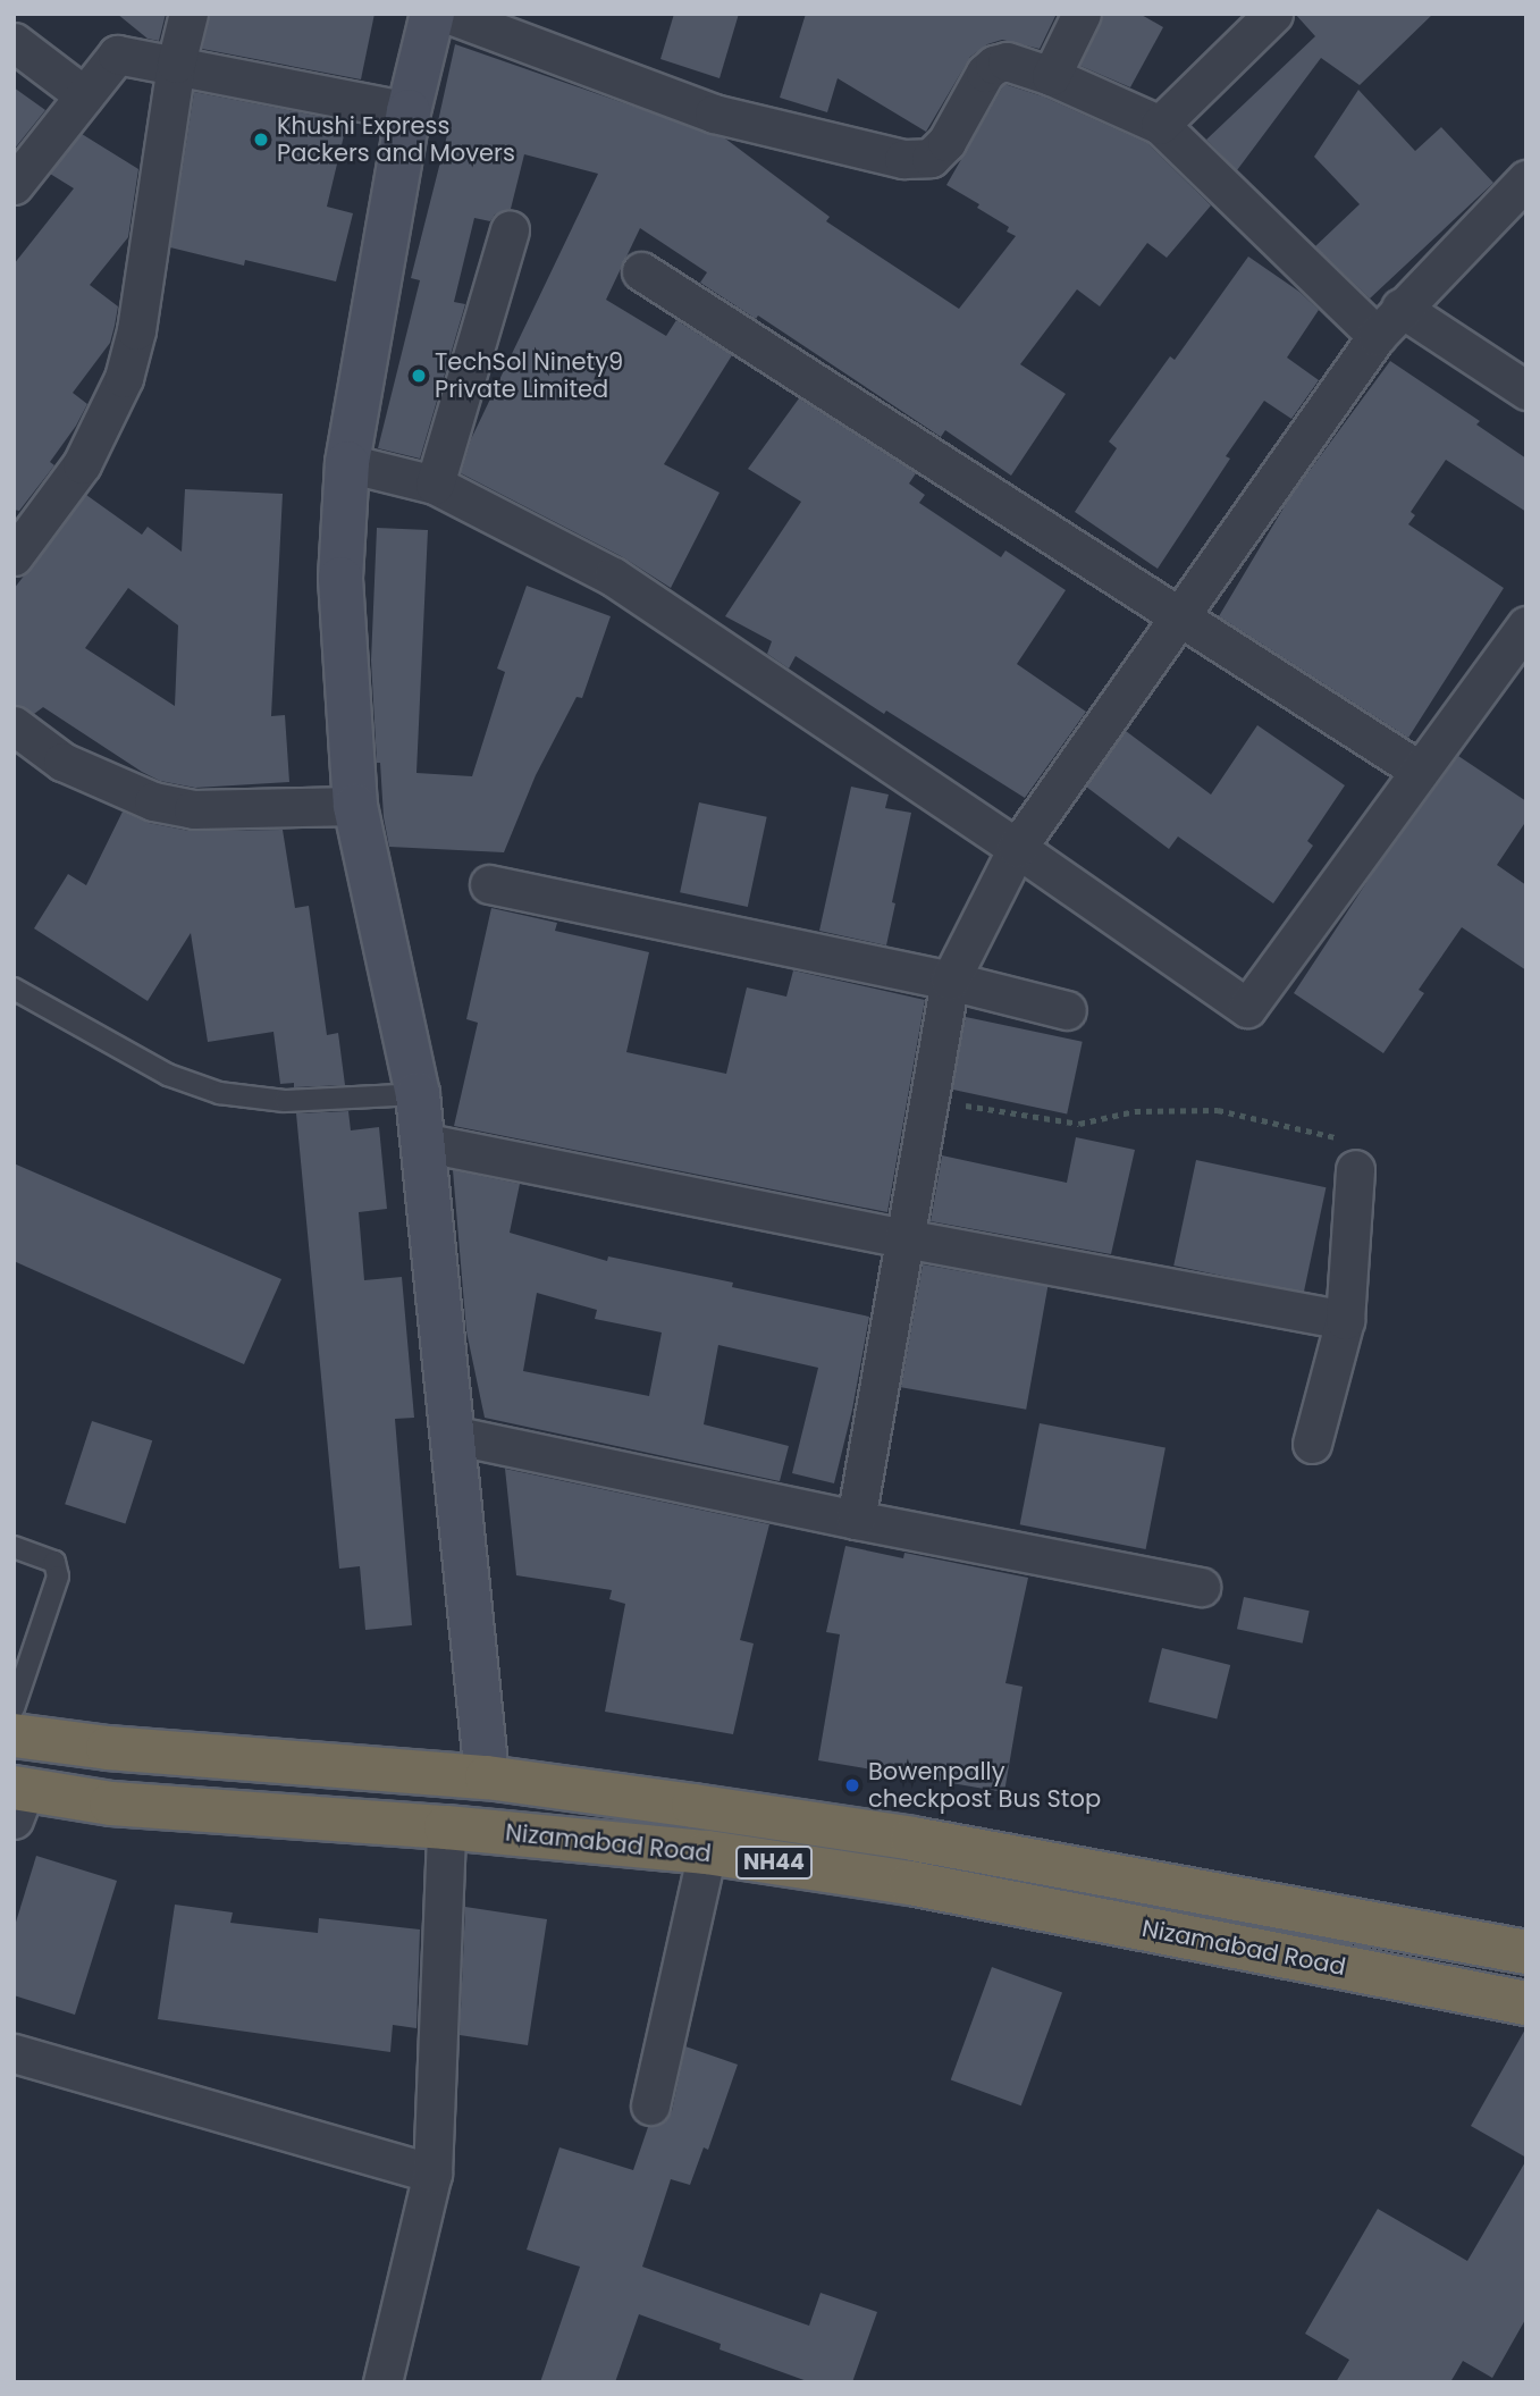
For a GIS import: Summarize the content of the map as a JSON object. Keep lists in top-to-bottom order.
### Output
{
  "streets": {
    "highway": ["Nizamabad Road", "NH44"]
  },
  "places": ["Khushi Express Packers and Movers", "TechSol Ninety9 Private Limited", "Bowenpally checkpost Bus Stop"]
}
